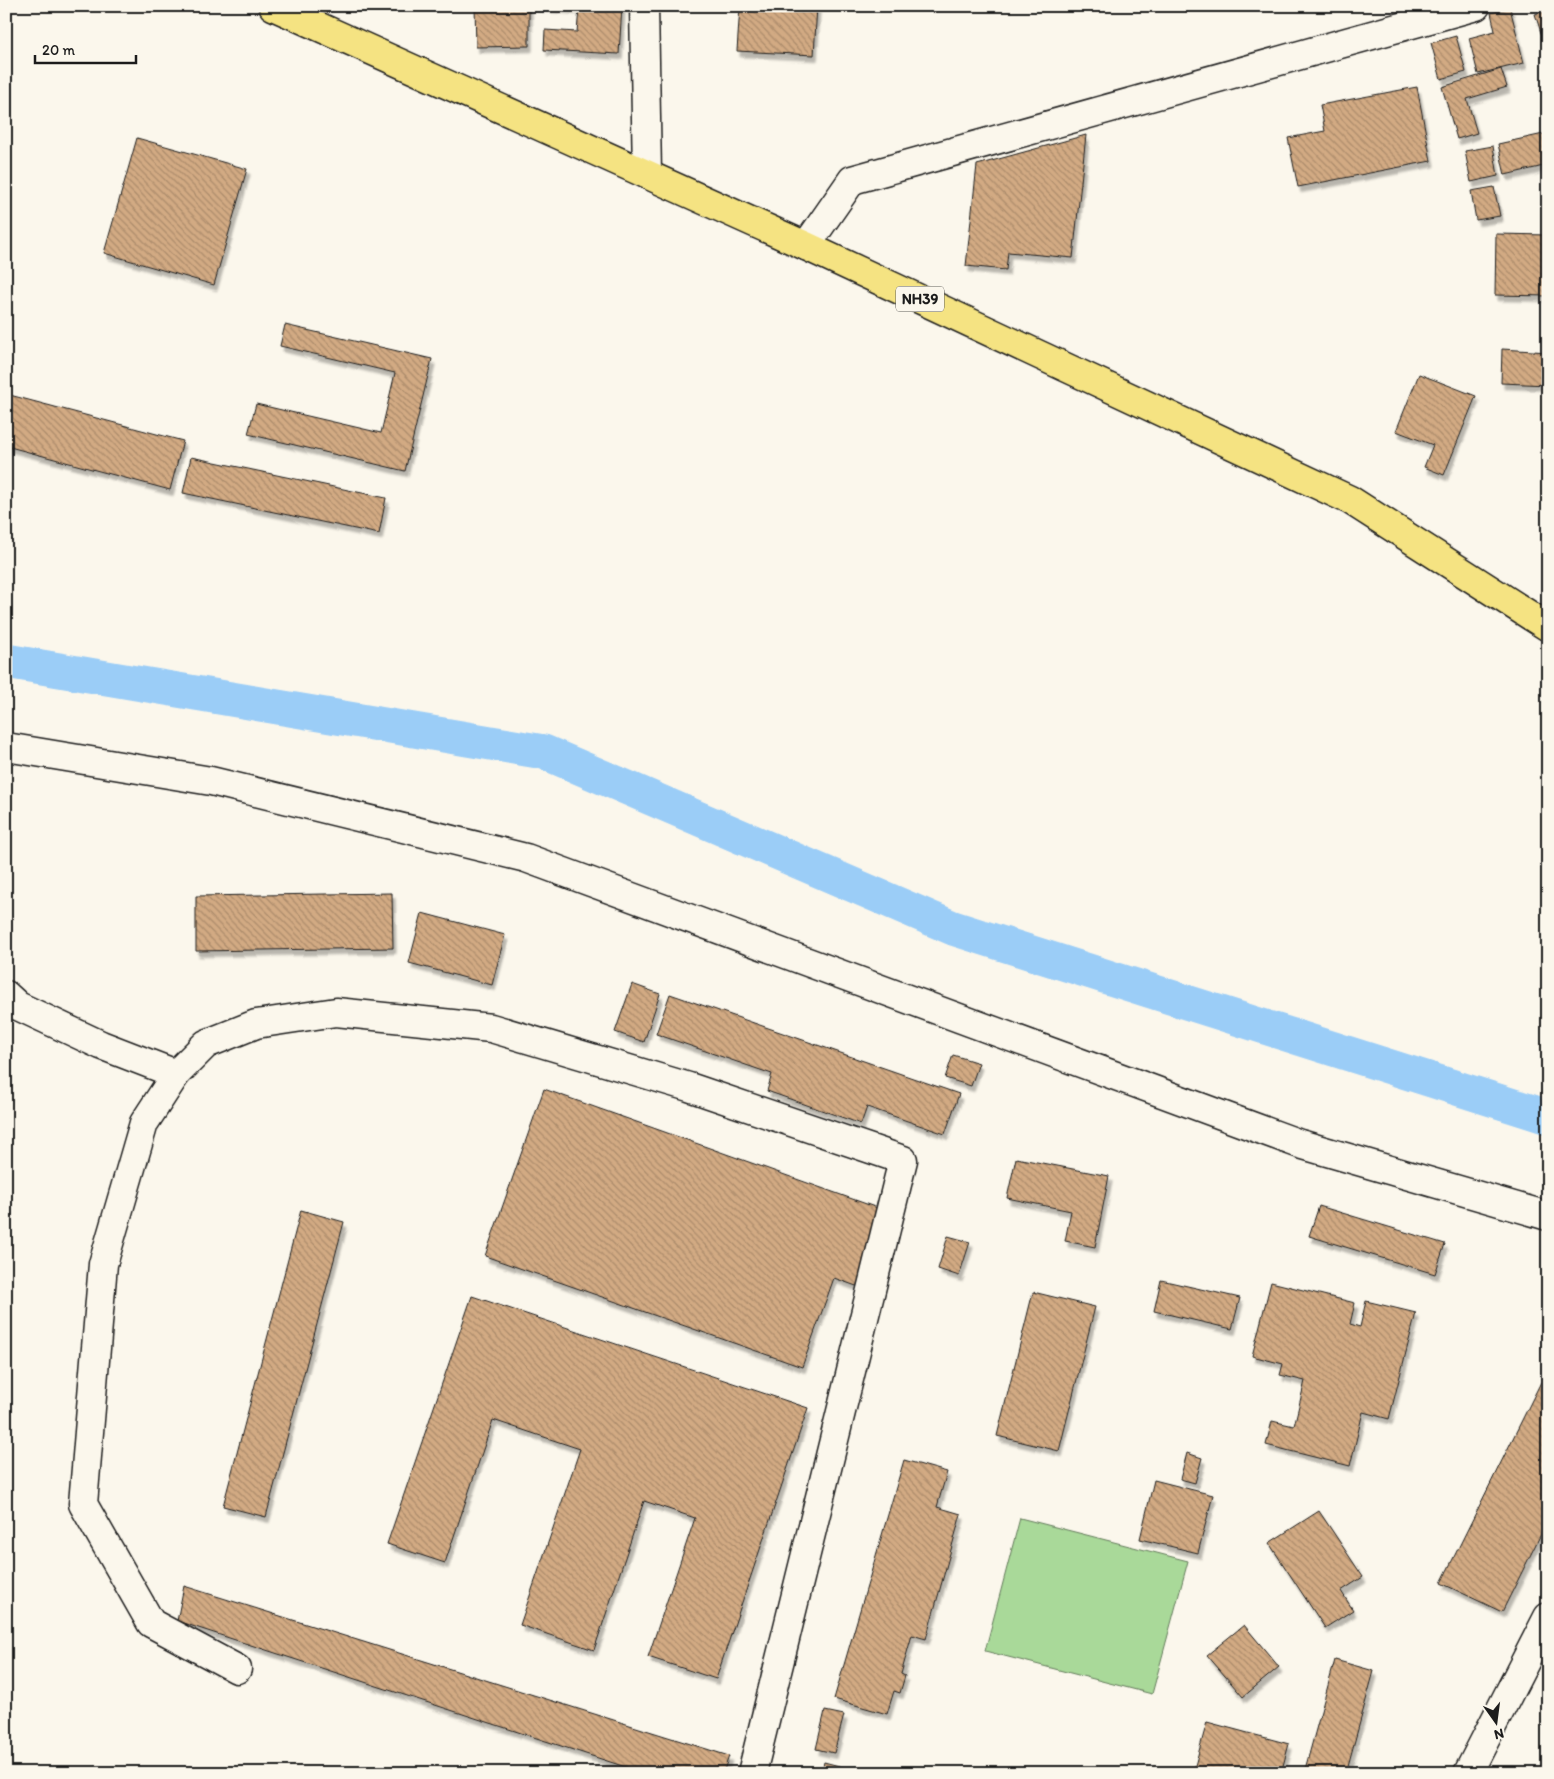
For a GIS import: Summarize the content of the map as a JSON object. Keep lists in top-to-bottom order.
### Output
{
  "streets": {
    "main road": ["NH39"]
  },
  "scale_bar": "20 m",
  "north": "bottom"
}
